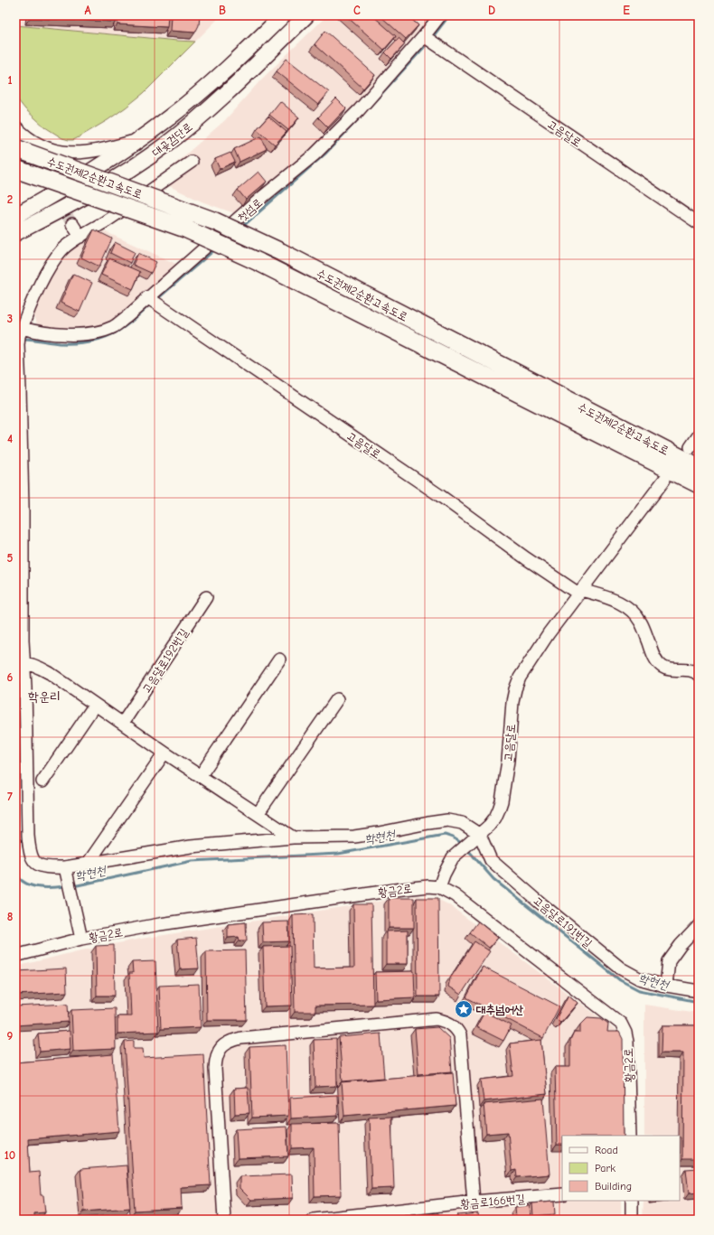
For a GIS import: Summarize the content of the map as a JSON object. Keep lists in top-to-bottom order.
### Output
{
  "streets": {
    "highway": ["수도권제2순환고속도로"],
    "main road": ["대곶검단로"],
    "street": [
      "고음달로",
      "첫섬로",
      "고음달로192번길",
      "황금2로",
      "고음달로191번길",
      "황금로166번길"
    ]
  },
  "crossings": [
    ["고음달로", "첫섬로"],
    ["고음달로", "황금2로"],
    ["고음달로", "고음달로191번길"]
  ],
  "districts": ["학운리"],
  "water": ["학현천"],
  "places": {
    "place": ["대추넘어산"]
  },
  "legend": ["Road", "Park", "Building"],
  "grid": {
    "columns": [
      "A",
      "B",
      "C",
      "D",
      "E"
    ],
    "rows": [
      "1",
      "2",
      "3",
      "4",
      "5",
      "6",
      "7",
      "8",
      "9",
      "10"
    ]
  }
}
